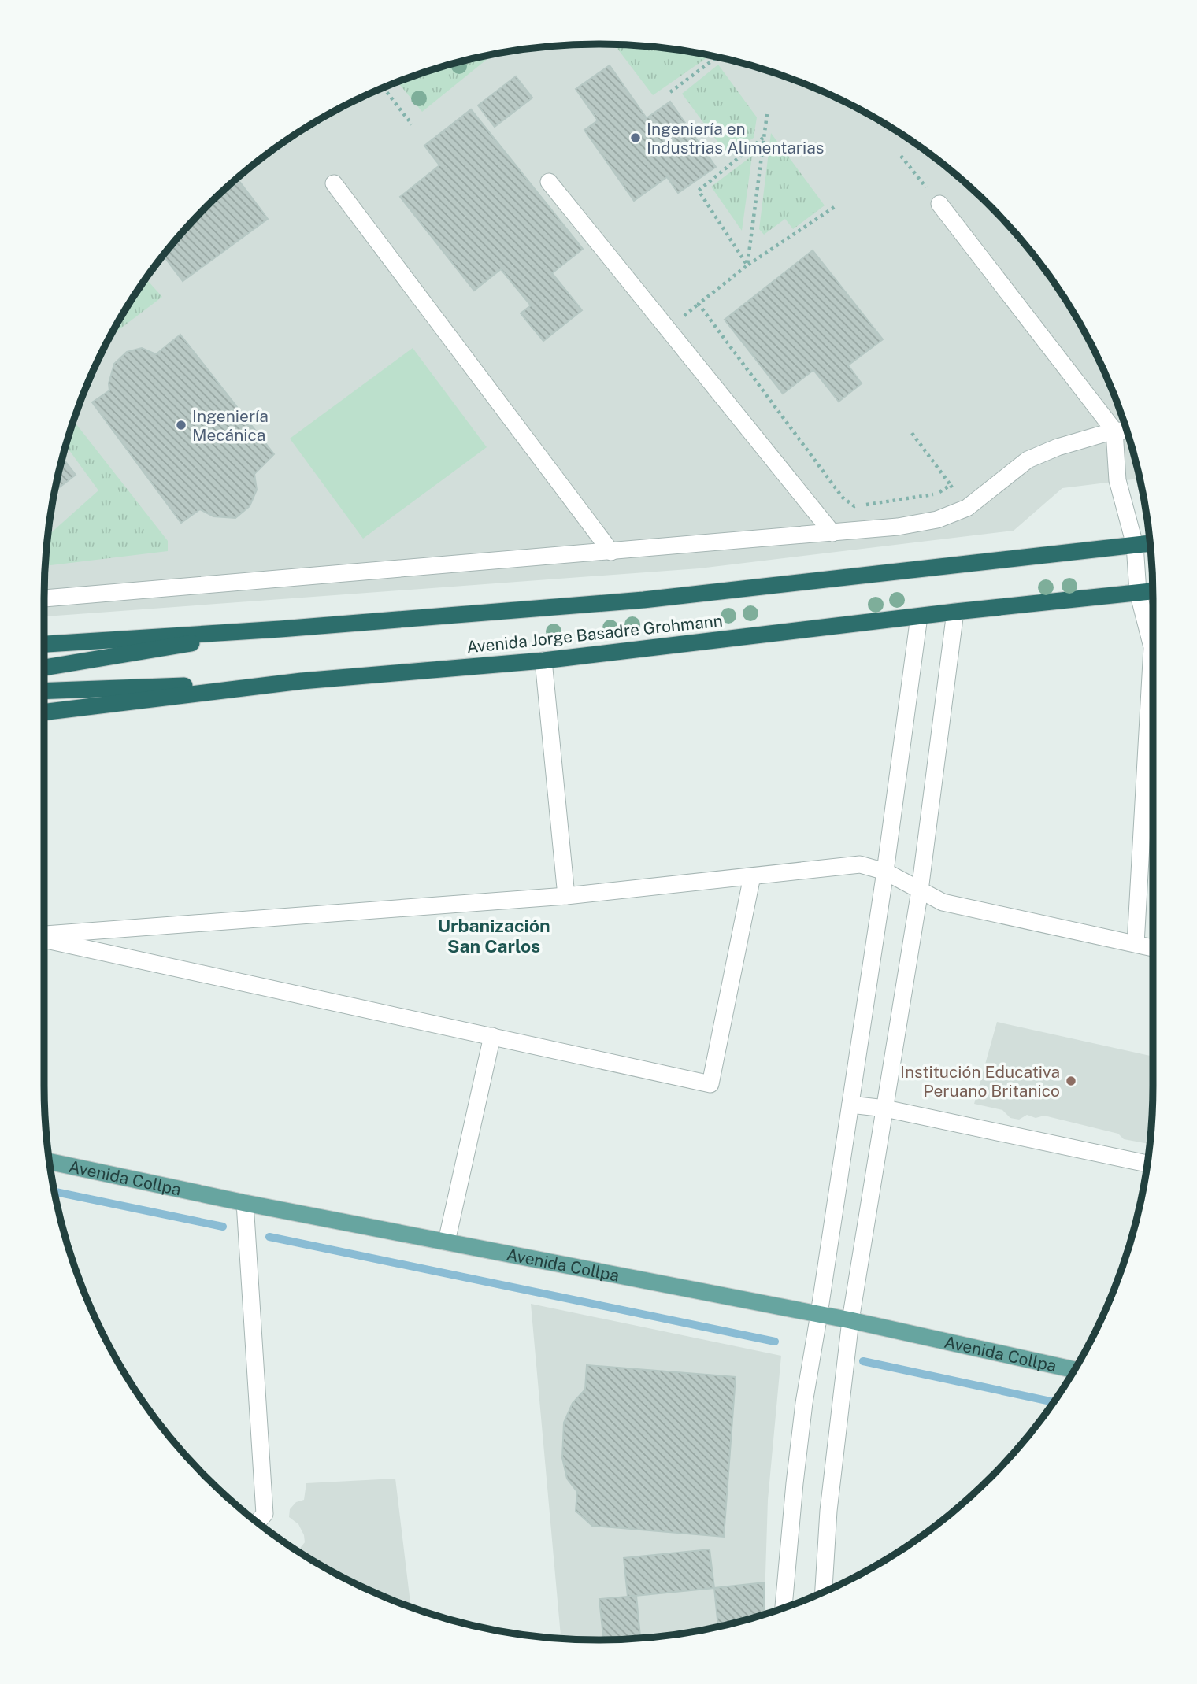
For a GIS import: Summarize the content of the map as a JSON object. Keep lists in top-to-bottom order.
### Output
{
  "streets": {
    "highway": ["Avenida Jorge Basadre Grohmann"],
    "main road": ["Avenida Collpa"]
  },
  "districts": ["Urbanización San Carlos"],
  "places": ["Ingeniería en Industrias Alimentarias", "Ingeniería Mecánica", "Institución Educativa Peruano Britanico"]
}
